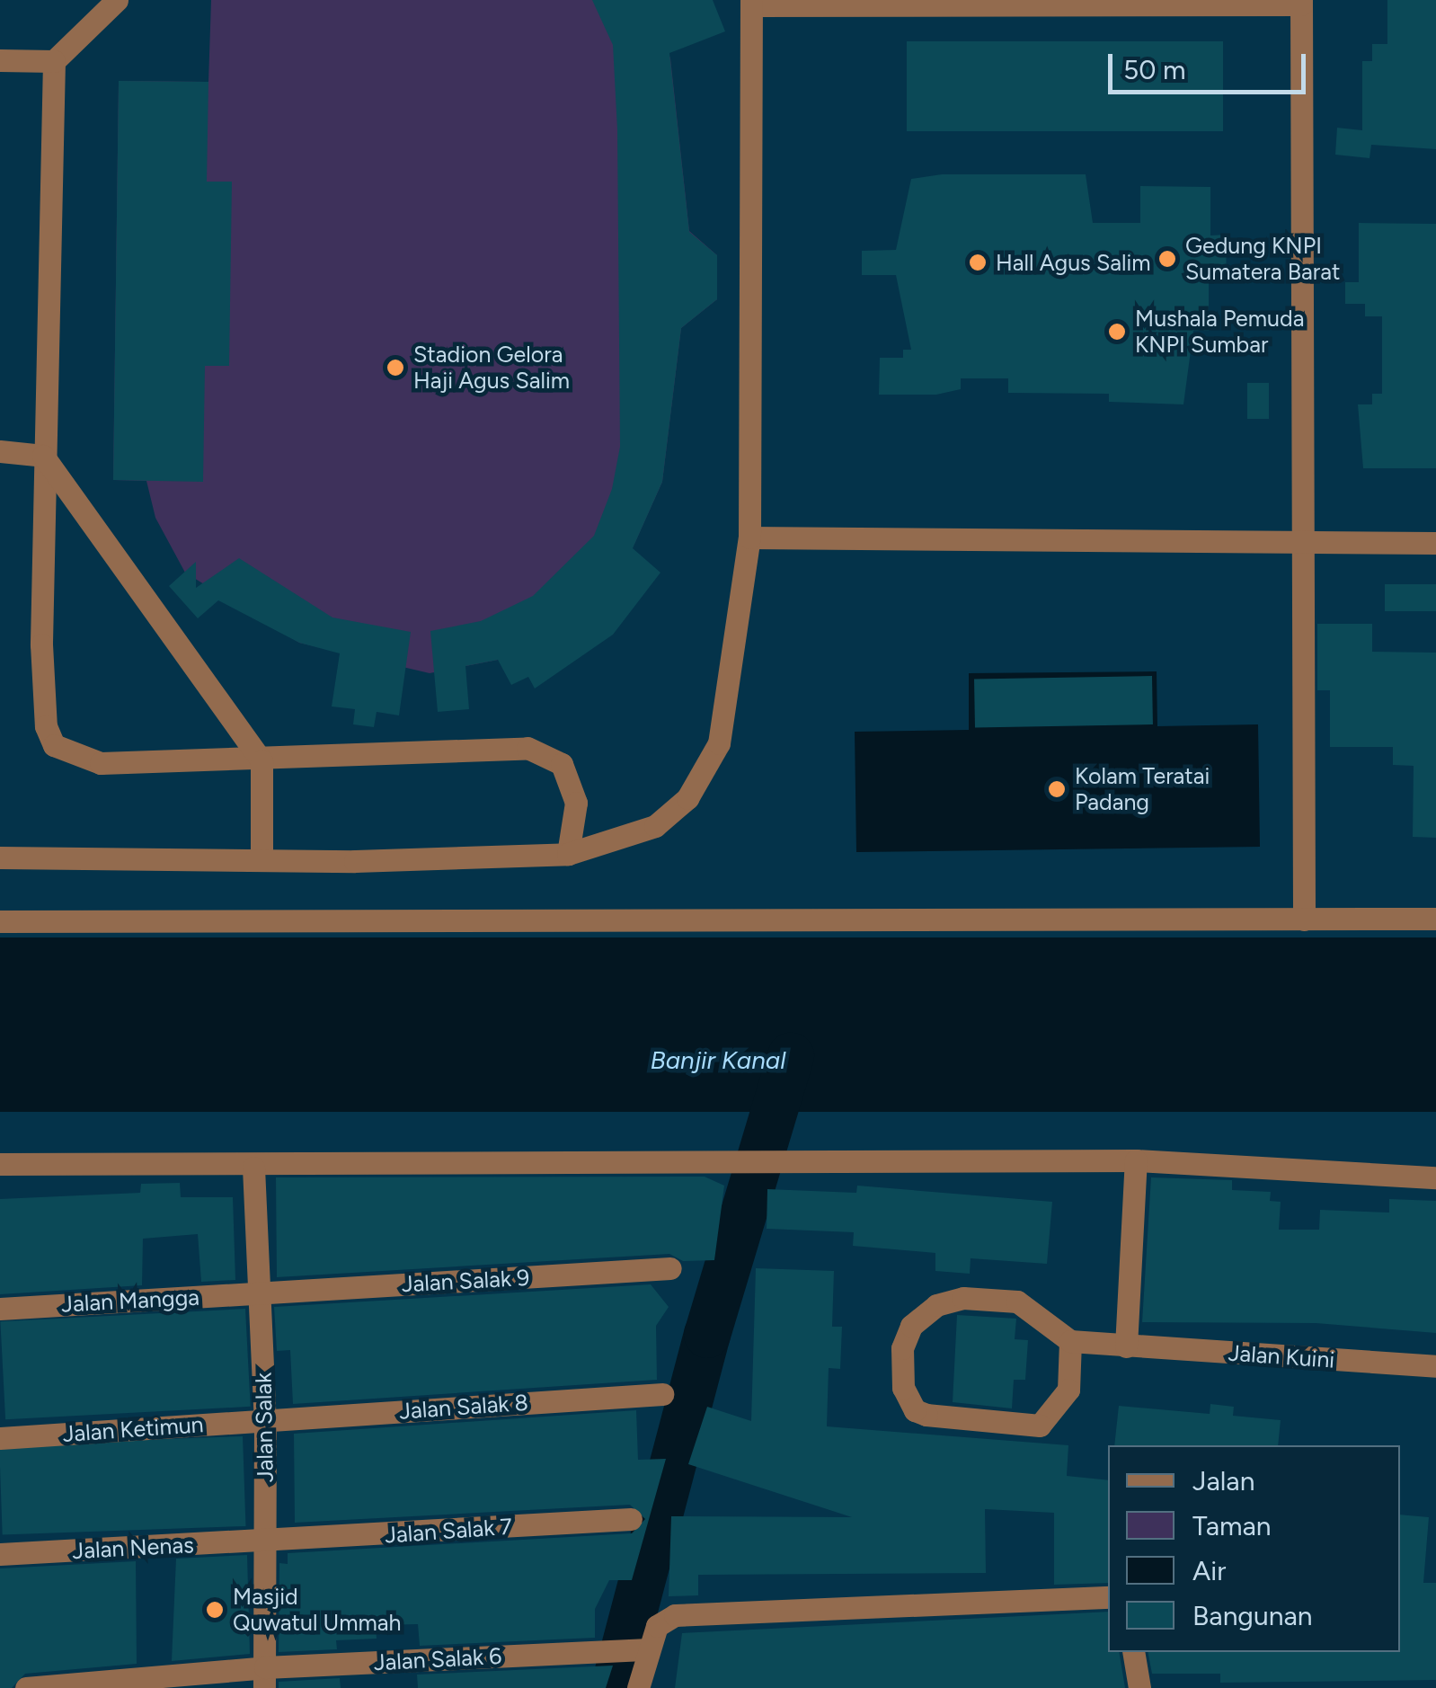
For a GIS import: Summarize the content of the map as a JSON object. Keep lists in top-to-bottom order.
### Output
{
  "streets": {
    "street": [
      "Jalan Salak 9",
      "Jalan Mangga",
      "Jalan Kuini",
      "Jalan Salak 8",
      "Jalan Salak",
      "Jalan Ketimun",
      "Jalan Salak 7",
      "Jalan Nenas",
      "Jalan Salak 6"
    ]
  },
  "crossings": [
    ["Jalan Salak 9", "Jalan Mangga"],
    ["Jalan Salak 9", "Jalan Salak"],
    ["Jalan Mangga", "Jalan Salak"],
    ["Jalan Salak 8", "Jalan Salak"],
    ["Jalan Salak 8", "Jalan Ketimun"],
    ["Jalan Salak", "Jalan Ketimun"],
    ["Jalan Salak", "Jalan Salak 7"],
    ["Jalan Salak", "Jalan Nenas"],
    ["Jalan Salak", "Jalan Salak 6"],
    ["Jalan Salak 7", "Jalan Nenas"]
  ],
  "water": ["Banjir Kanal"],
  "places": [
    "Gedung KNPI Sumatera Barat",
    "Hall Agus Salim",
    "Mushala Pemuda KNPI Sumbar",
    "Stadion Gelora Haji Agus Salim",
    "Kolam Teratai Padang",
    "Masjid Quwatul Ummah"
  ],
  "legend": [
    "Jalan",
    "Taman",
    "Air",
    "Bangunan"
  ],
  "scale_bar": "50 m"
}
